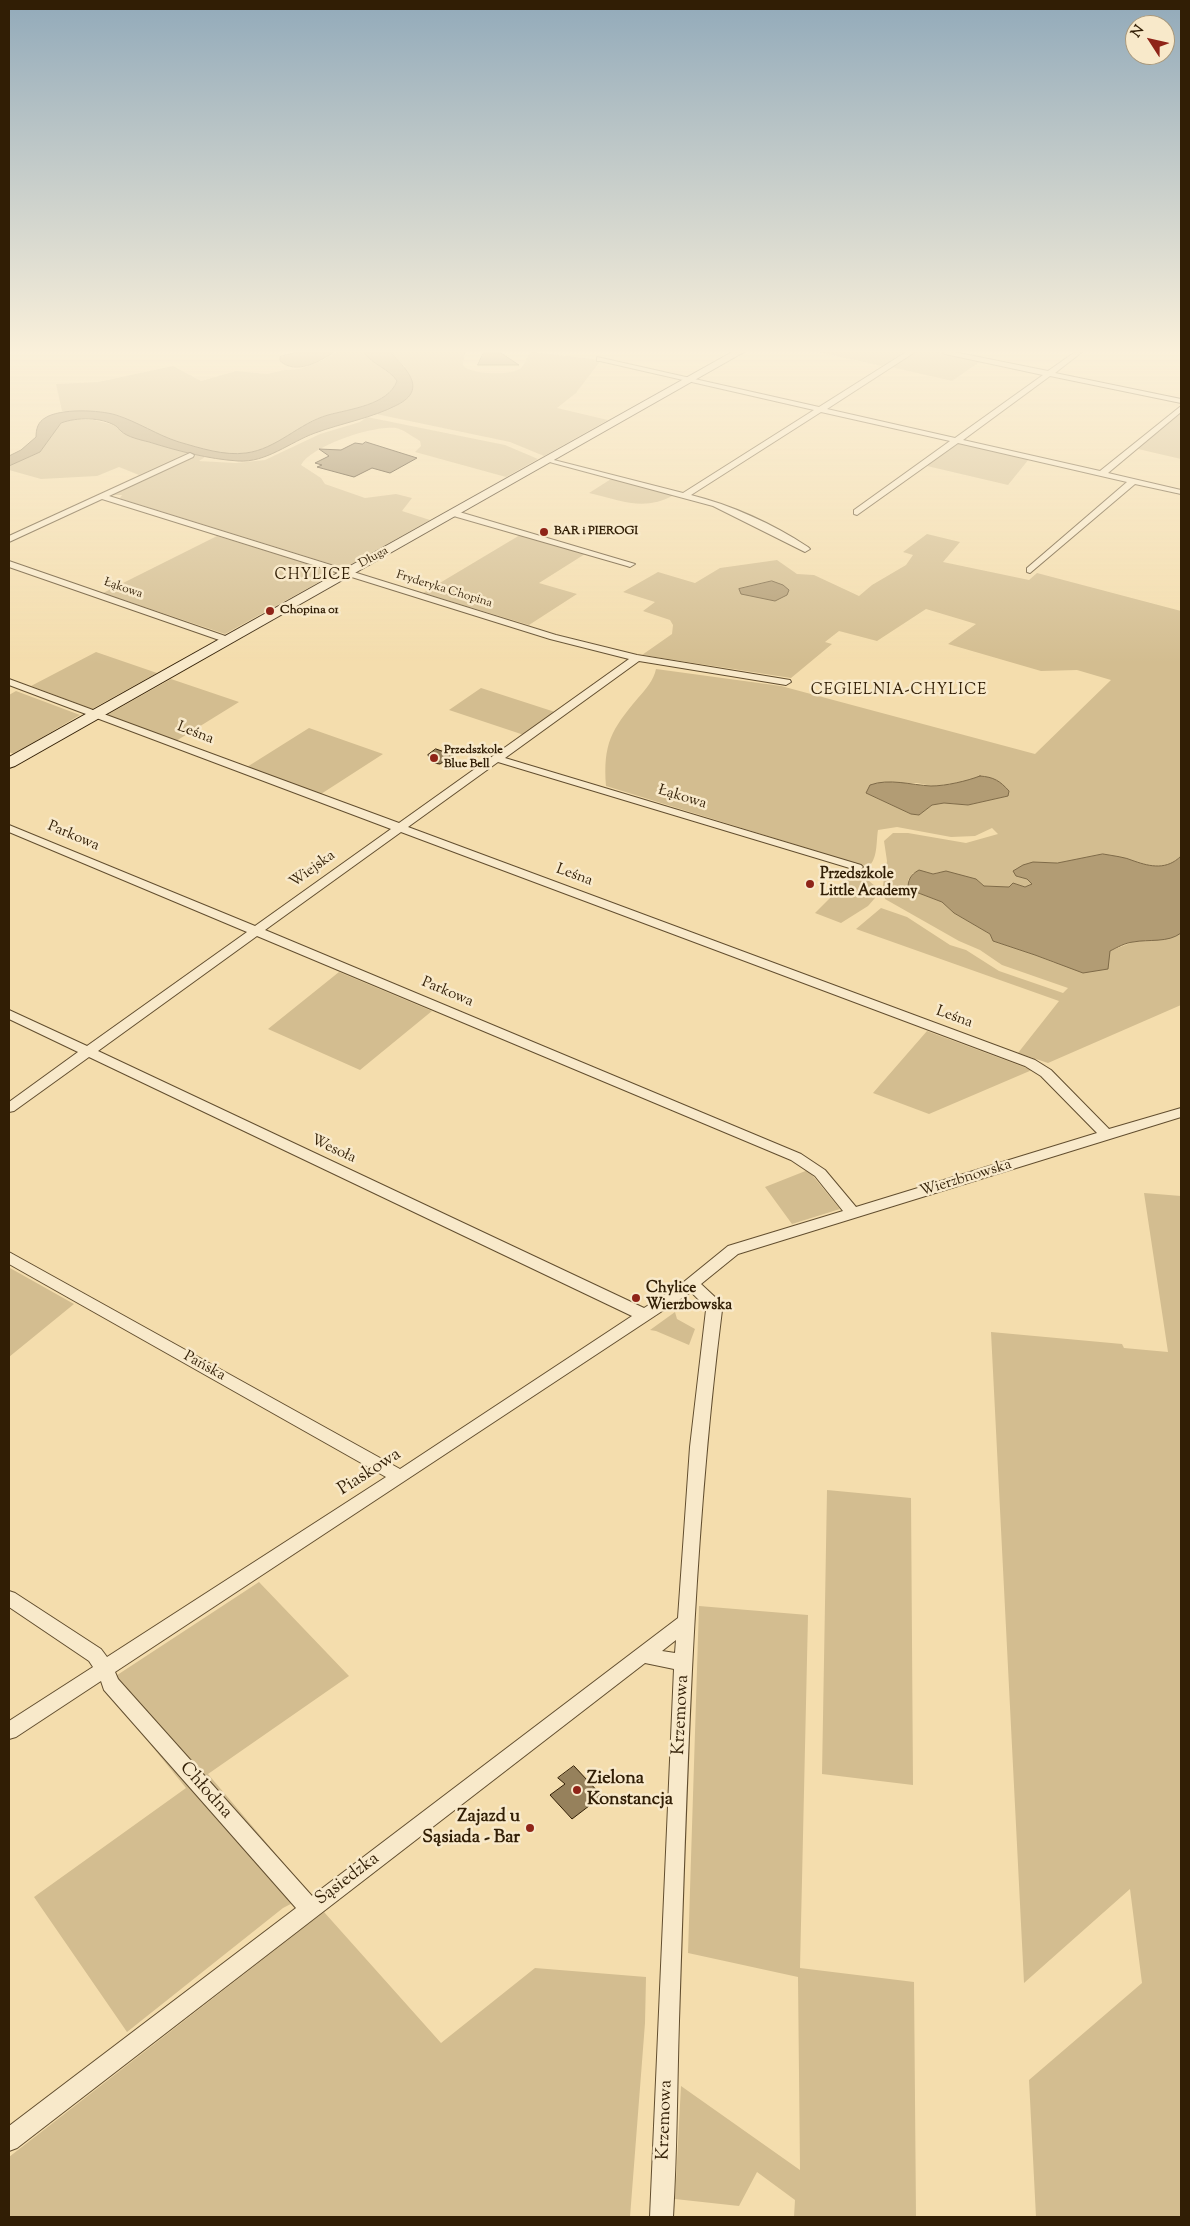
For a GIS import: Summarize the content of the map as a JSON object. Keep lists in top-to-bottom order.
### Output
{
  "streets": {
    "street": [
      "Długa",
      "Łąkowa",
      "Fryderyka Chopina",
      "Leśna",
      "Parkowa",
      "Wiejska",
      "Wesoła",
      "Wierzbnowska",
      "Pańska",
      "Piaskowa",
      "Krzemowa",
      "Chłodna",
      "Sąsiedzka"
    ]
  },
  "crossings": [
    ["Długa", "Łąkowa"],
    ["Długa", "Fryderyka Chopina"],
    ["Długa", "Leśna"],
    ["Łąkowa", "Wiejska"],
    ["Fryderyka Chopina", "Wiejska"],
    ["Leśna", "Wiejska"],
    ["Leśna", "Wierzbnowska"],
    ["Parkowa", "Wiejska"],
    ["Parkowa", "Wierzbnowska"],
    ["Wiejska", "Wesoła"],
    ["Wesoła", "Piaskowa"],
    ["Wierzbnowska", "Piaskowa"],
    ["Pańska", "Piaskowa"],
    ["Piaskowa", "Krzemowa"],
    ["Piaskowa", "Chłodna"],
    ["Krzemowa", "Sąsiedzka"],
    ["Chłodna", "Sąsiedzka"]
  ],
  "districts": ["CHYLICE", "CEGIELNIA-CHYLICE"],
  "places": [
    "BAR i PIEROGI",
    "Chopina 01",
    "Przedszkole Blue Bell",
    "Przedszkole Little Academy",
    "Chylice Wierzbowska",
    "Zielona Konstancja",
    "Zajazd u Sąsiada - Bar"
  ],
  "north": "top left"
}
